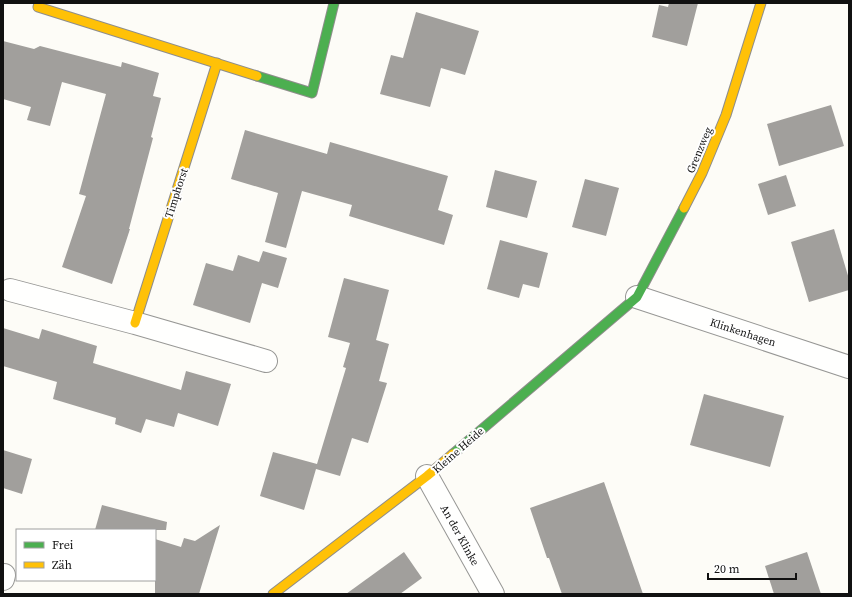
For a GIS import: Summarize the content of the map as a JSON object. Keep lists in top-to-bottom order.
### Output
{
  "streets": {
    "street": [
      "Grenzweg",
      "Timphorst",
      "Klinkenhagen",
      "Kleine Heide",
      "An der Klinke"
    ]
  },
  "crossings": [
    ["Grenzweg", "Klinkenhagen"],
    ["Grenzweg", "Kleine Heide"],
    ["Klinkenhagen", "Kleine Heide"],
    ["Kleine Heide", "An der Klinke"]
  ],
  "legend": ["Frei", "Zäh"],
  "scale_bar": "20 m"
}
